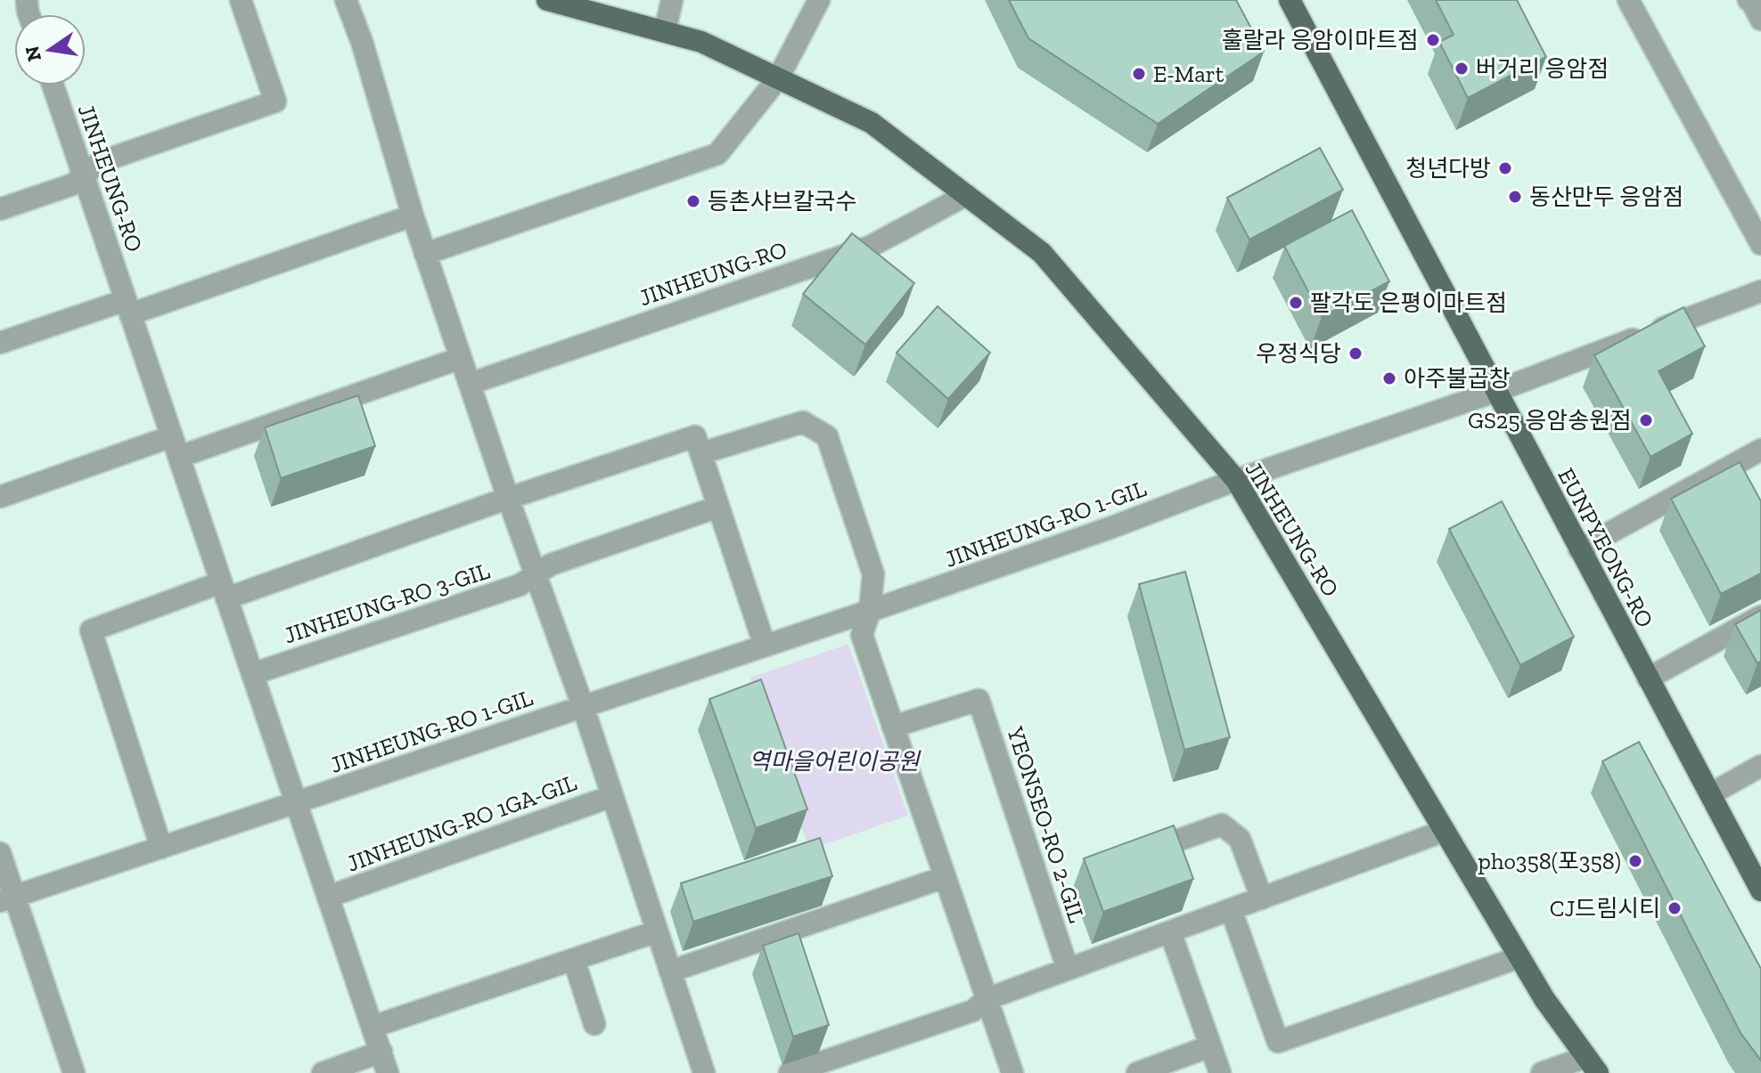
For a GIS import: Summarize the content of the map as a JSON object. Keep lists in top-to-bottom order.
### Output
{
  "streets": {
    "main road": ["JINHEUNG-RO", "EUNPYEONG-RO"],
    "street": [
      "JINHEUNG-RO 1-GIL",
      "JINHEUNG-RO 3-GIL",
      "JINHEUNG-RO 1GA-GIL",
      "YEONSEO-RO 2-GIL"
    ]
  },
  "crossings": [
    ["JINHEUNG-RO", "JINHEUNG-RO 1-GIL"],
    ["JINHEUNG-RO 1-GIL", "EUNPYEONG-RO"],
    ["JINHEUNG-RO 1-GIL", "JINHEUNG-RO 1GA-GIL"]
  ],
  "parks": ["역마을어린이공원"],
  "places": [
    "훌랄라 응암이마트점",
    "버거리 응암점",
    "E-Mart",
    "청년다방",
    "동산만두 응암점",
    "등촌샤브칼국수",
    "팔각도 은평이마트점",
    "우정식당",
    "아주불곱창",
    "GS25 응암송원점",
    "pho358(포358)",
    "CJ드림시티"
  ],
  "north": "left"
}
